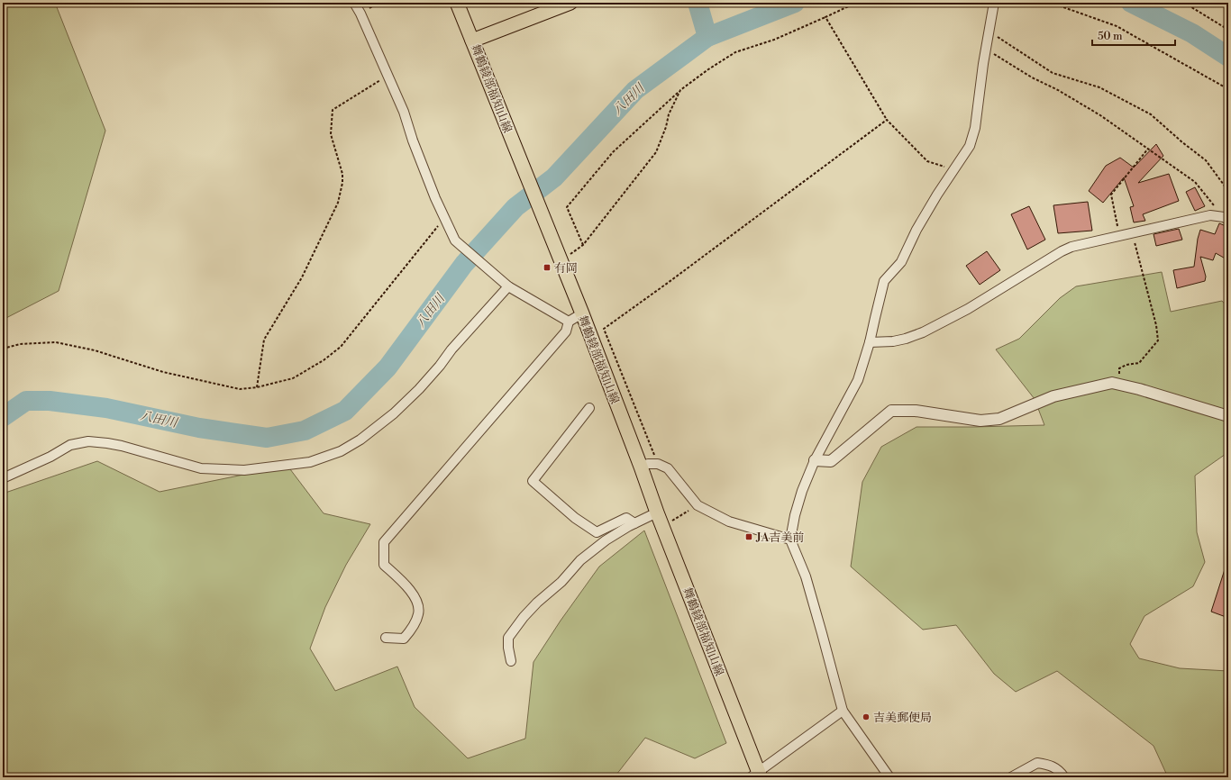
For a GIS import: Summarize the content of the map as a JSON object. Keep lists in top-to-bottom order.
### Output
{
  "streets": {
    "main road": ["舞鶴綾部福知山線"]
  },
  "water": ["八田川"],
  "places": {
    "transit": ["有岡", "JA吉美前"],
    "other": ["吉美郵便局"]
  },
  "scale_bar": "50 m"
}
